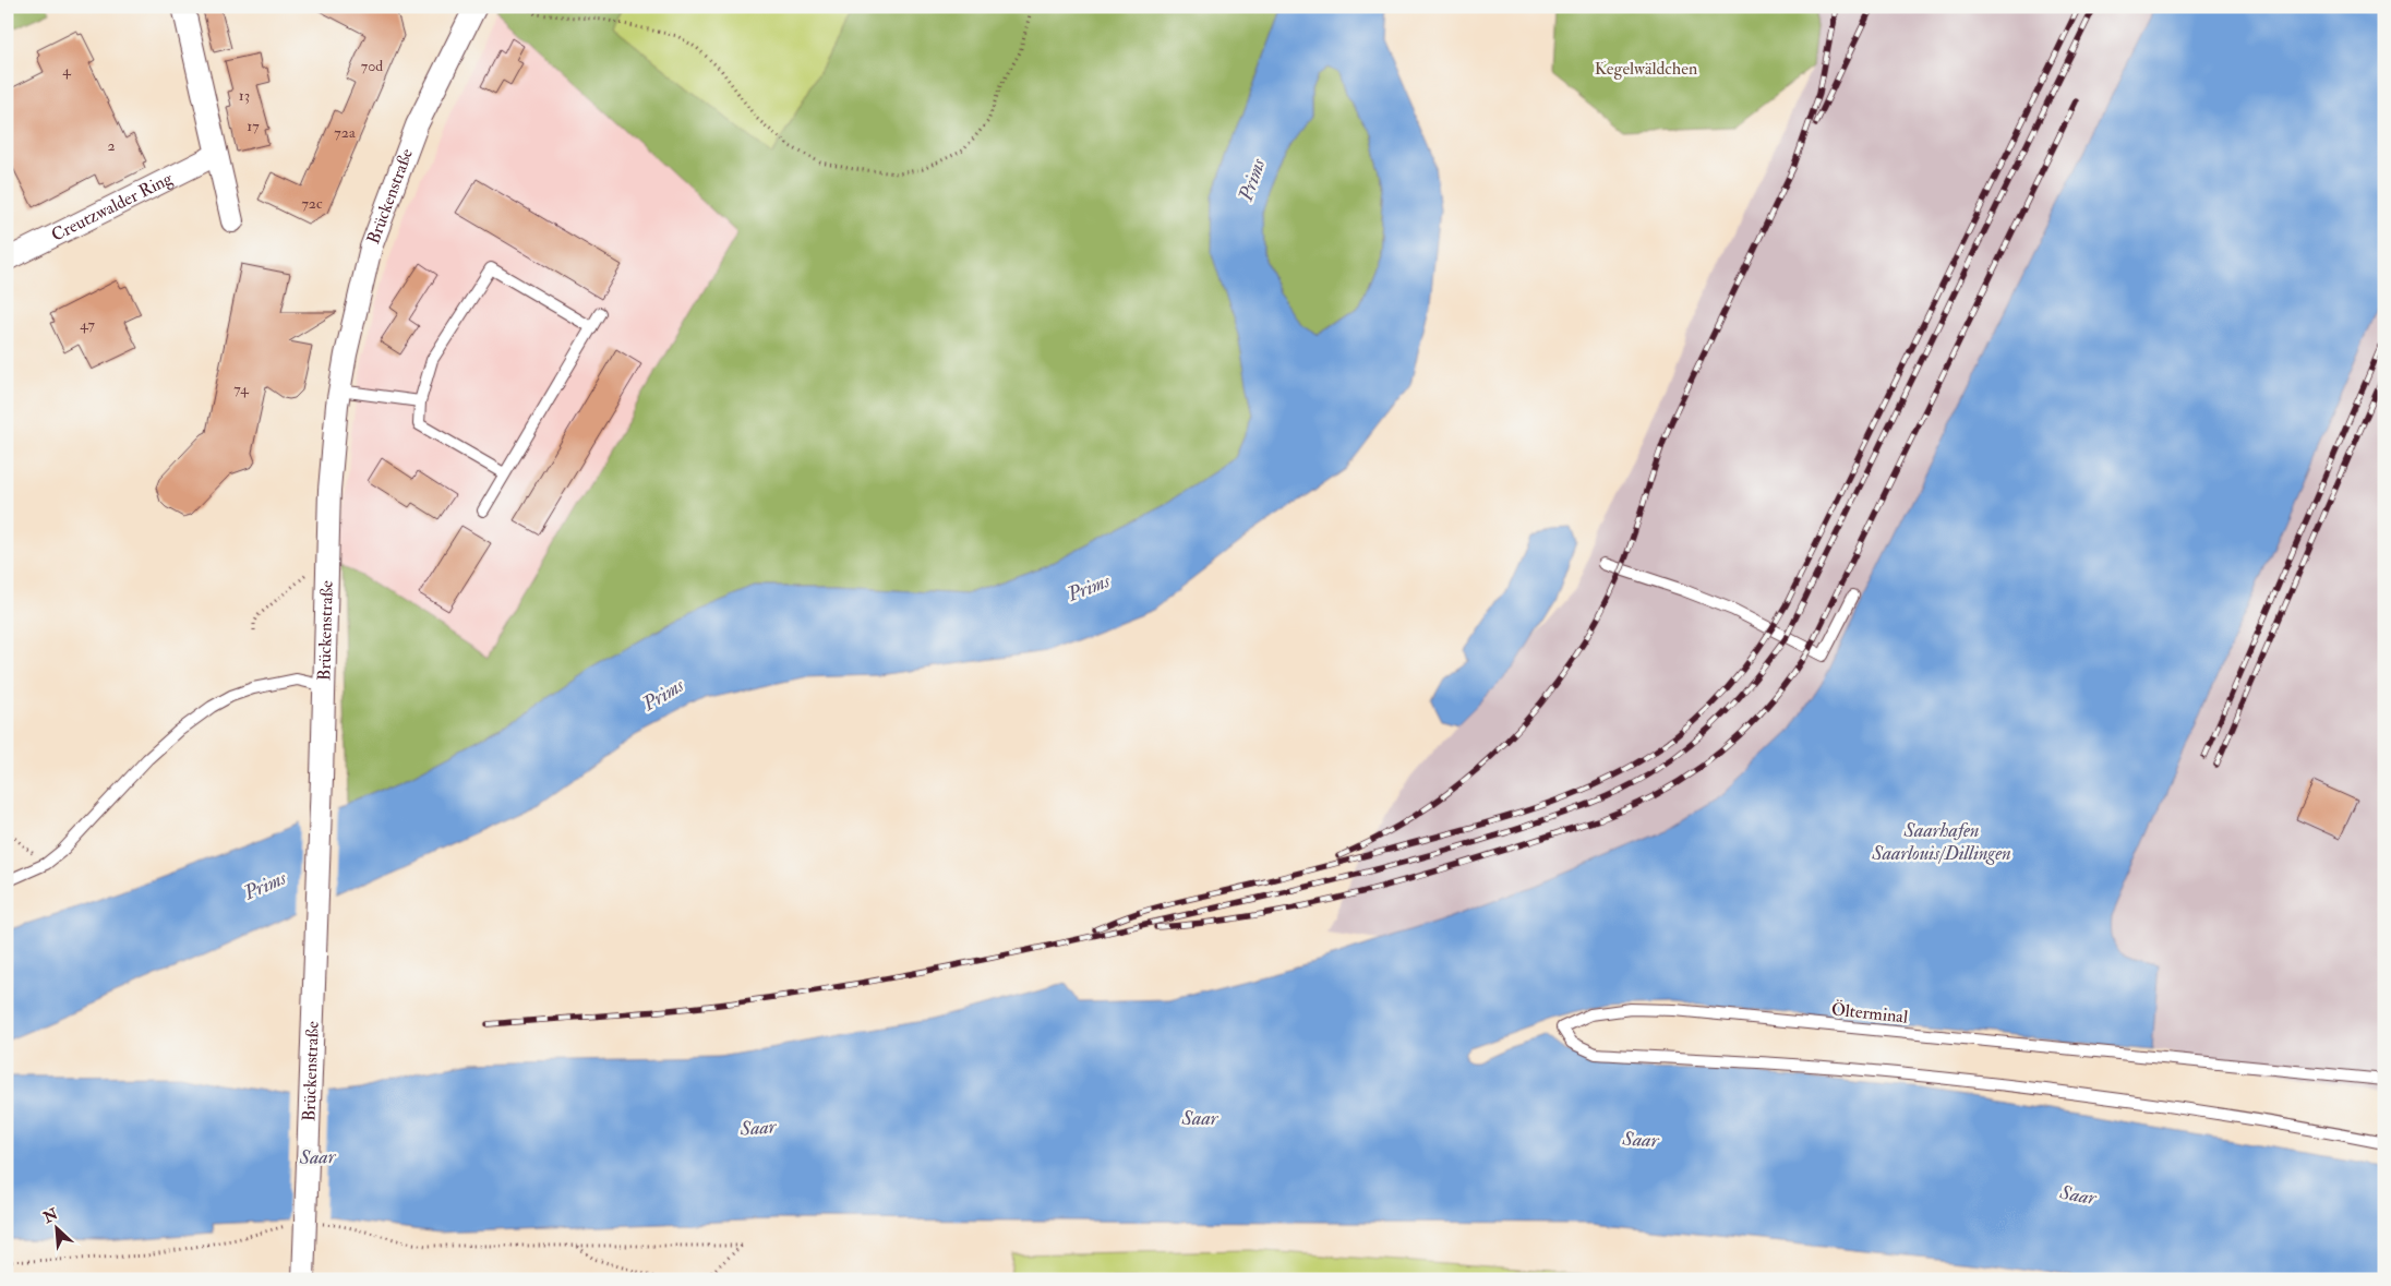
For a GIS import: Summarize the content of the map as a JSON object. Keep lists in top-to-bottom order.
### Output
{
  "streets": {
    "street": ["Brückenstraße", "Creutzwalder Ring"],
    "lane": ["Ölterminal"]
  },
  "water": ["Prims", "Saarhafen Saarlouis/Dillingen", "Saar"],
  "parks": ["Kegelwäldchen"],
  "house_numbers": [
    "70d",
    "4",
    "13",
    "17",
    "72a",
    "2",
    "72c",
    "47",
    "74"
  ],
  "north": "top left"
}
